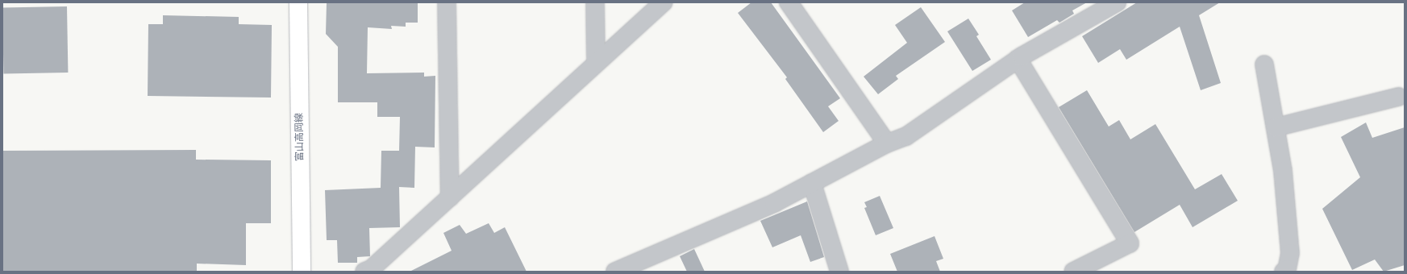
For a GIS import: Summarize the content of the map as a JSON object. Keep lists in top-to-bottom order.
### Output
{
  "streets": {
    "main road": ["富山高岡線"]
  }
}
